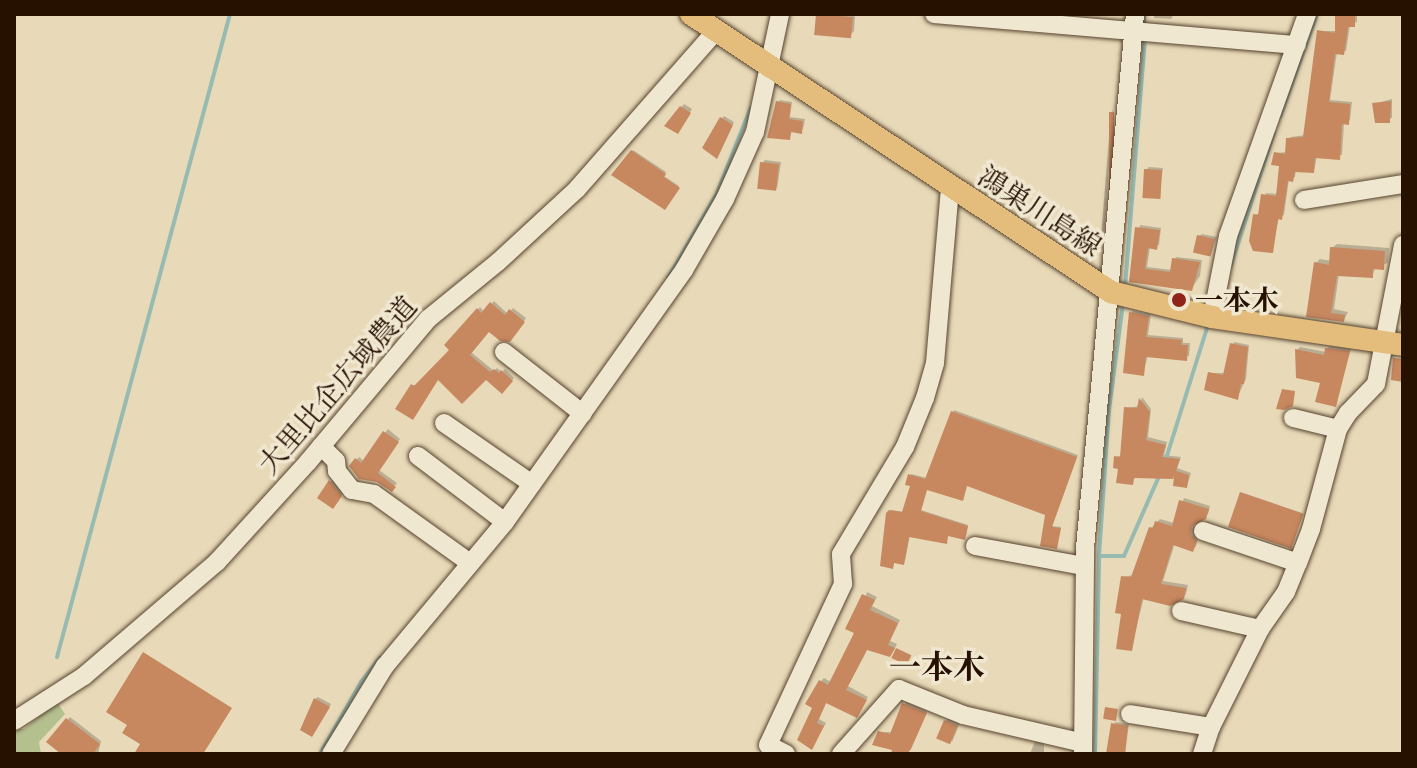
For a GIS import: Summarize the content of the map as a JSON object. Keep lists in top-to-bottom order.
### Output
{
  "streets": {
    "main road": ["鴻巣川島線"],
    "street": ["大里比企広域農道"]
  },
  "crossings": [
    ["鴻巣川島線", "大里比企広域農道"]
  ],
  "districts": ["一本木"],
  "places": ["一本木"]
}
